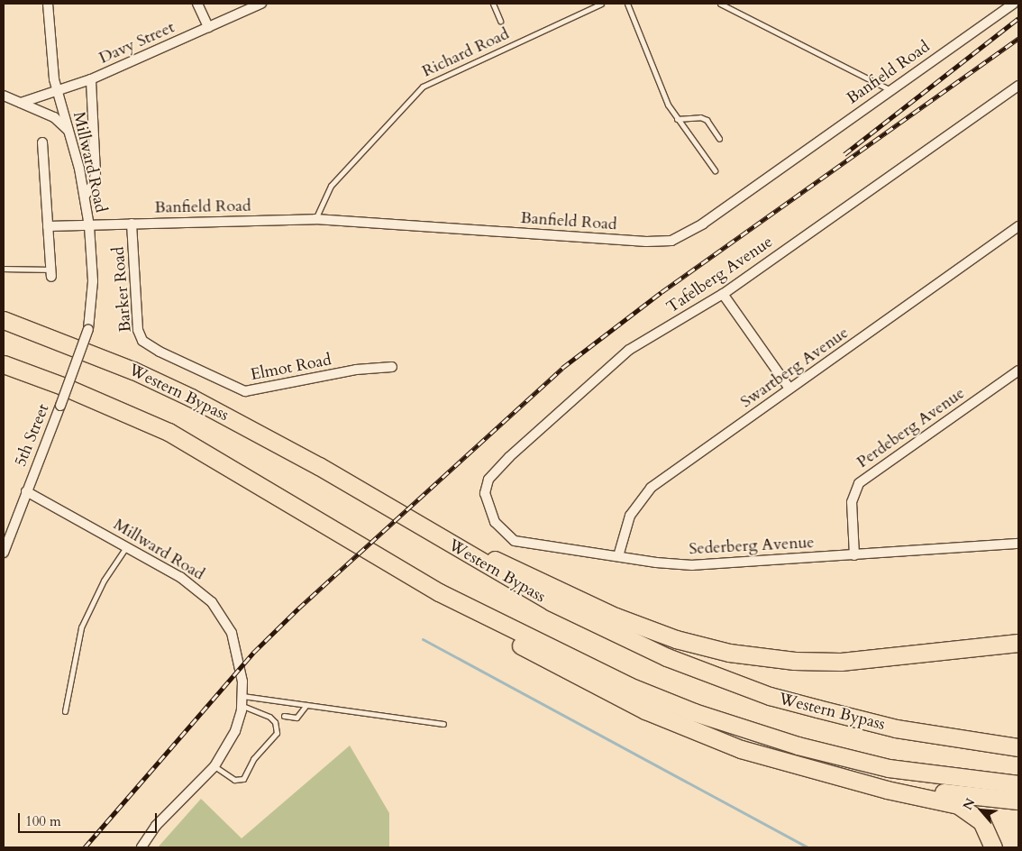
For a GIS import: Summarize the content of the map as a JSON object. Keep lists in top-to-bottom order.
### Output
{
  "streets": {
    "highway": ["Western Bypass"],
    "street": [
      "Davy Street",
      "Banfield Road",
      "Millward Road",
      "Tafelberg Avenue",
      "Barker Road",
      "Elmot Road",
      "Swartberg Avenue",
      "Perdeberg Avenue",
      "5th Street",
      "Sederberg Avenue"
    ],
    "lane": ["Richard Road"]
  },
  "crossings": [
    ["Davy Street", "Millward Road"],
    ["Richard Road", "Banfield Road"],
    ["Banfield Road", "Millward Road"],
    ["Banfield Road", "Barker Road"],
    ["Millward Road", "5th Street"],
    ["Tafelberg Avenue", "Sederberg Avenue"],
    ["Barker Road", "Elmot Road"],
    ["Swartberg Avenue", "Sederberg Avenue"],
    ["Perdeberg Avenue", "Sederberg Avenue"]
  ],
  "scale_bar": "100 m",
  "north": "top left"
}
